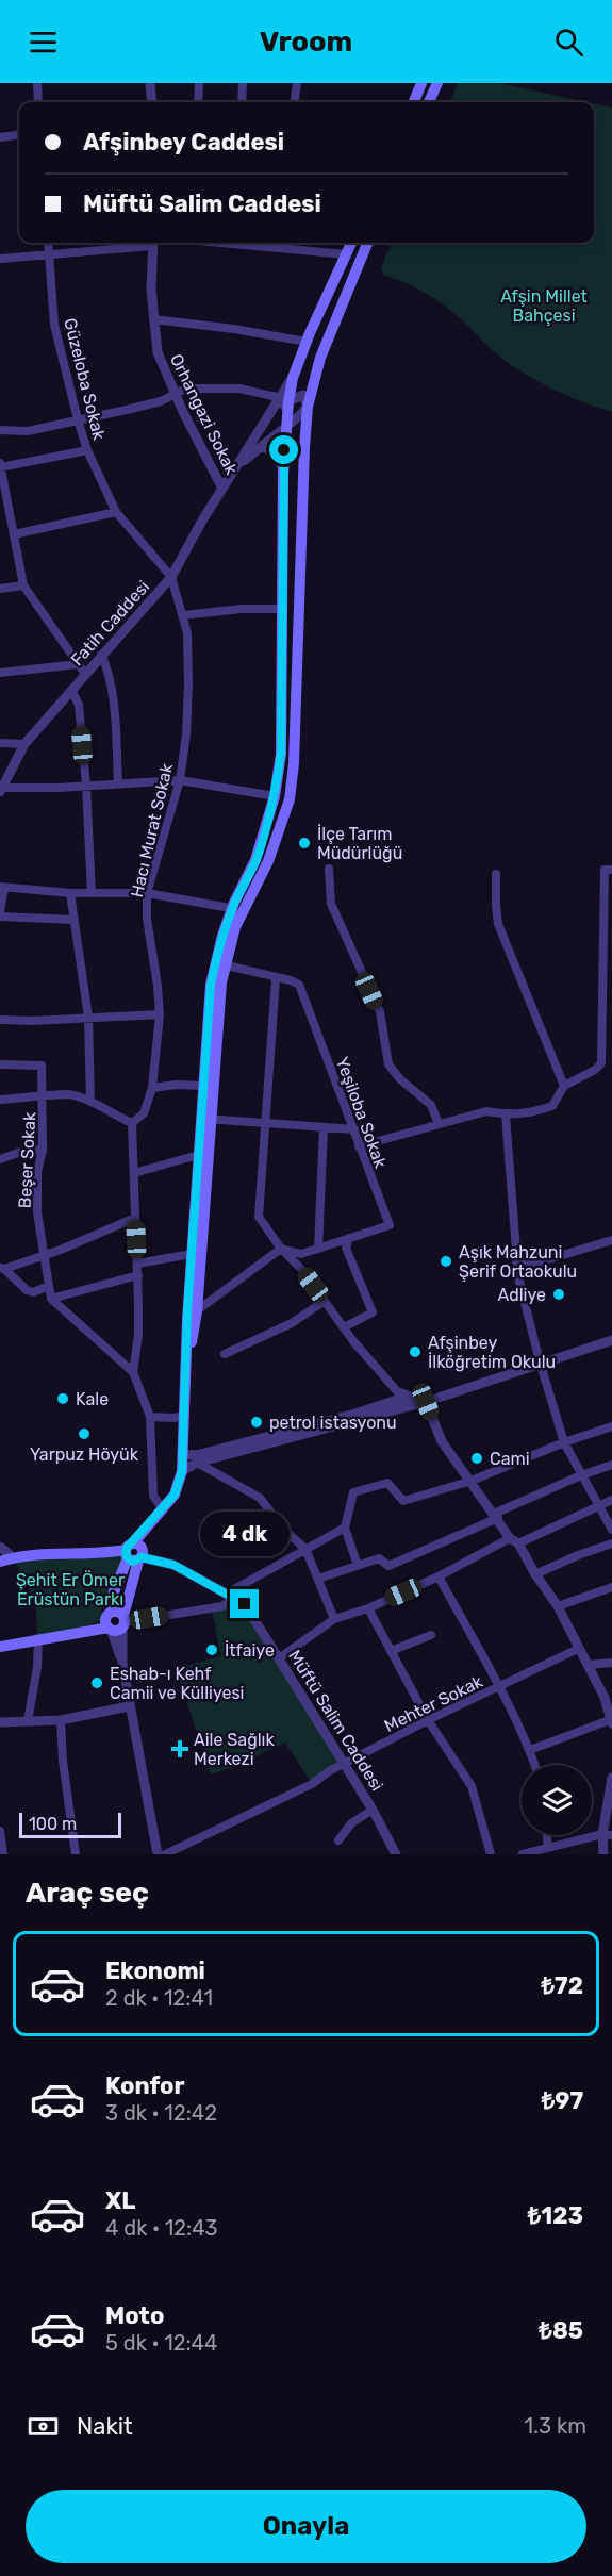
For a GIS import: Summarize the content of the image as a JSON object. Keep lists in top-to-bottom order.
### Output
{
  "streets": {
    "street": [
      "Güzeloba Sokak",
      "Orhangazi Sokak",
      "Fatih Caddesi",
      "Hacı Murat Sokak",
      "Yeşiloba Sokak",
      "Beşer Sokak",
      "Mehter Sokak",
      "Müftü Salim Caddesi"
    ]
  },
  "crossings": [
    ["Güzeloba Sokak", "Fatih Caddesi"],
    ["Güzeloba Sokak", "Hacı Murat Sokak"],
    ["Orhangazi Sokak", "Fatih Caddesi"],
    ["Fatih Caddesi", "Hacı Murat Sokak"],
    ["Mehter Sokak", "Müftü Salim Caddesi"]
  ],
  "parks": ["Afşin Millet Bahçesi", "Şehit Er Ömer Erüstün Parkı"],
  "places": {
    "other": [
      "İlçe Tarım Müdürlüğü",
      "Aşık Mahzuni Şerif Ortaokulu",
      "Adliye",
      "Afşinbey İlköğretim Okulu",
      "Kale",
      "petrol istasyonu",
      "Yarpuz Höyük",
      "Cami",
      "İtfaiye",
      "Eshab-ı Kehf Camii ve Külliyesi"
    ],
    "health": ["Aile Sağlık Merkezi"]
  },
  "scale_bar": "100 m",
  "page": {
    "header": "Vroom",
    "banner": ["Afşinbey Caddesi", "Müftü Salim Caddesi"],
    "bubble": "4 dk",
    "scale": "100 m",
    "heading": "Araç seç",
    "list": [
      {
        "name": "Ekonomi",
        "note": "2 dk · 12:41",
        "value": "₺72"
      },
      {
        "name": "Konfor",
        "note": "3 dk · 12:42",
        "value": "₺97"
      },
      {
        "name": "XL",
        "note": "4 dk · 12:43",
        "value": "₺123"
      },
      {
        "name": "Moto",
        "note": "5 dk · 12:44",
        "value": "₺85"
      }
    ],
    "pay": ["Nakit", "1.3 km"],
    "buttons": "Onayla"
  }
}
